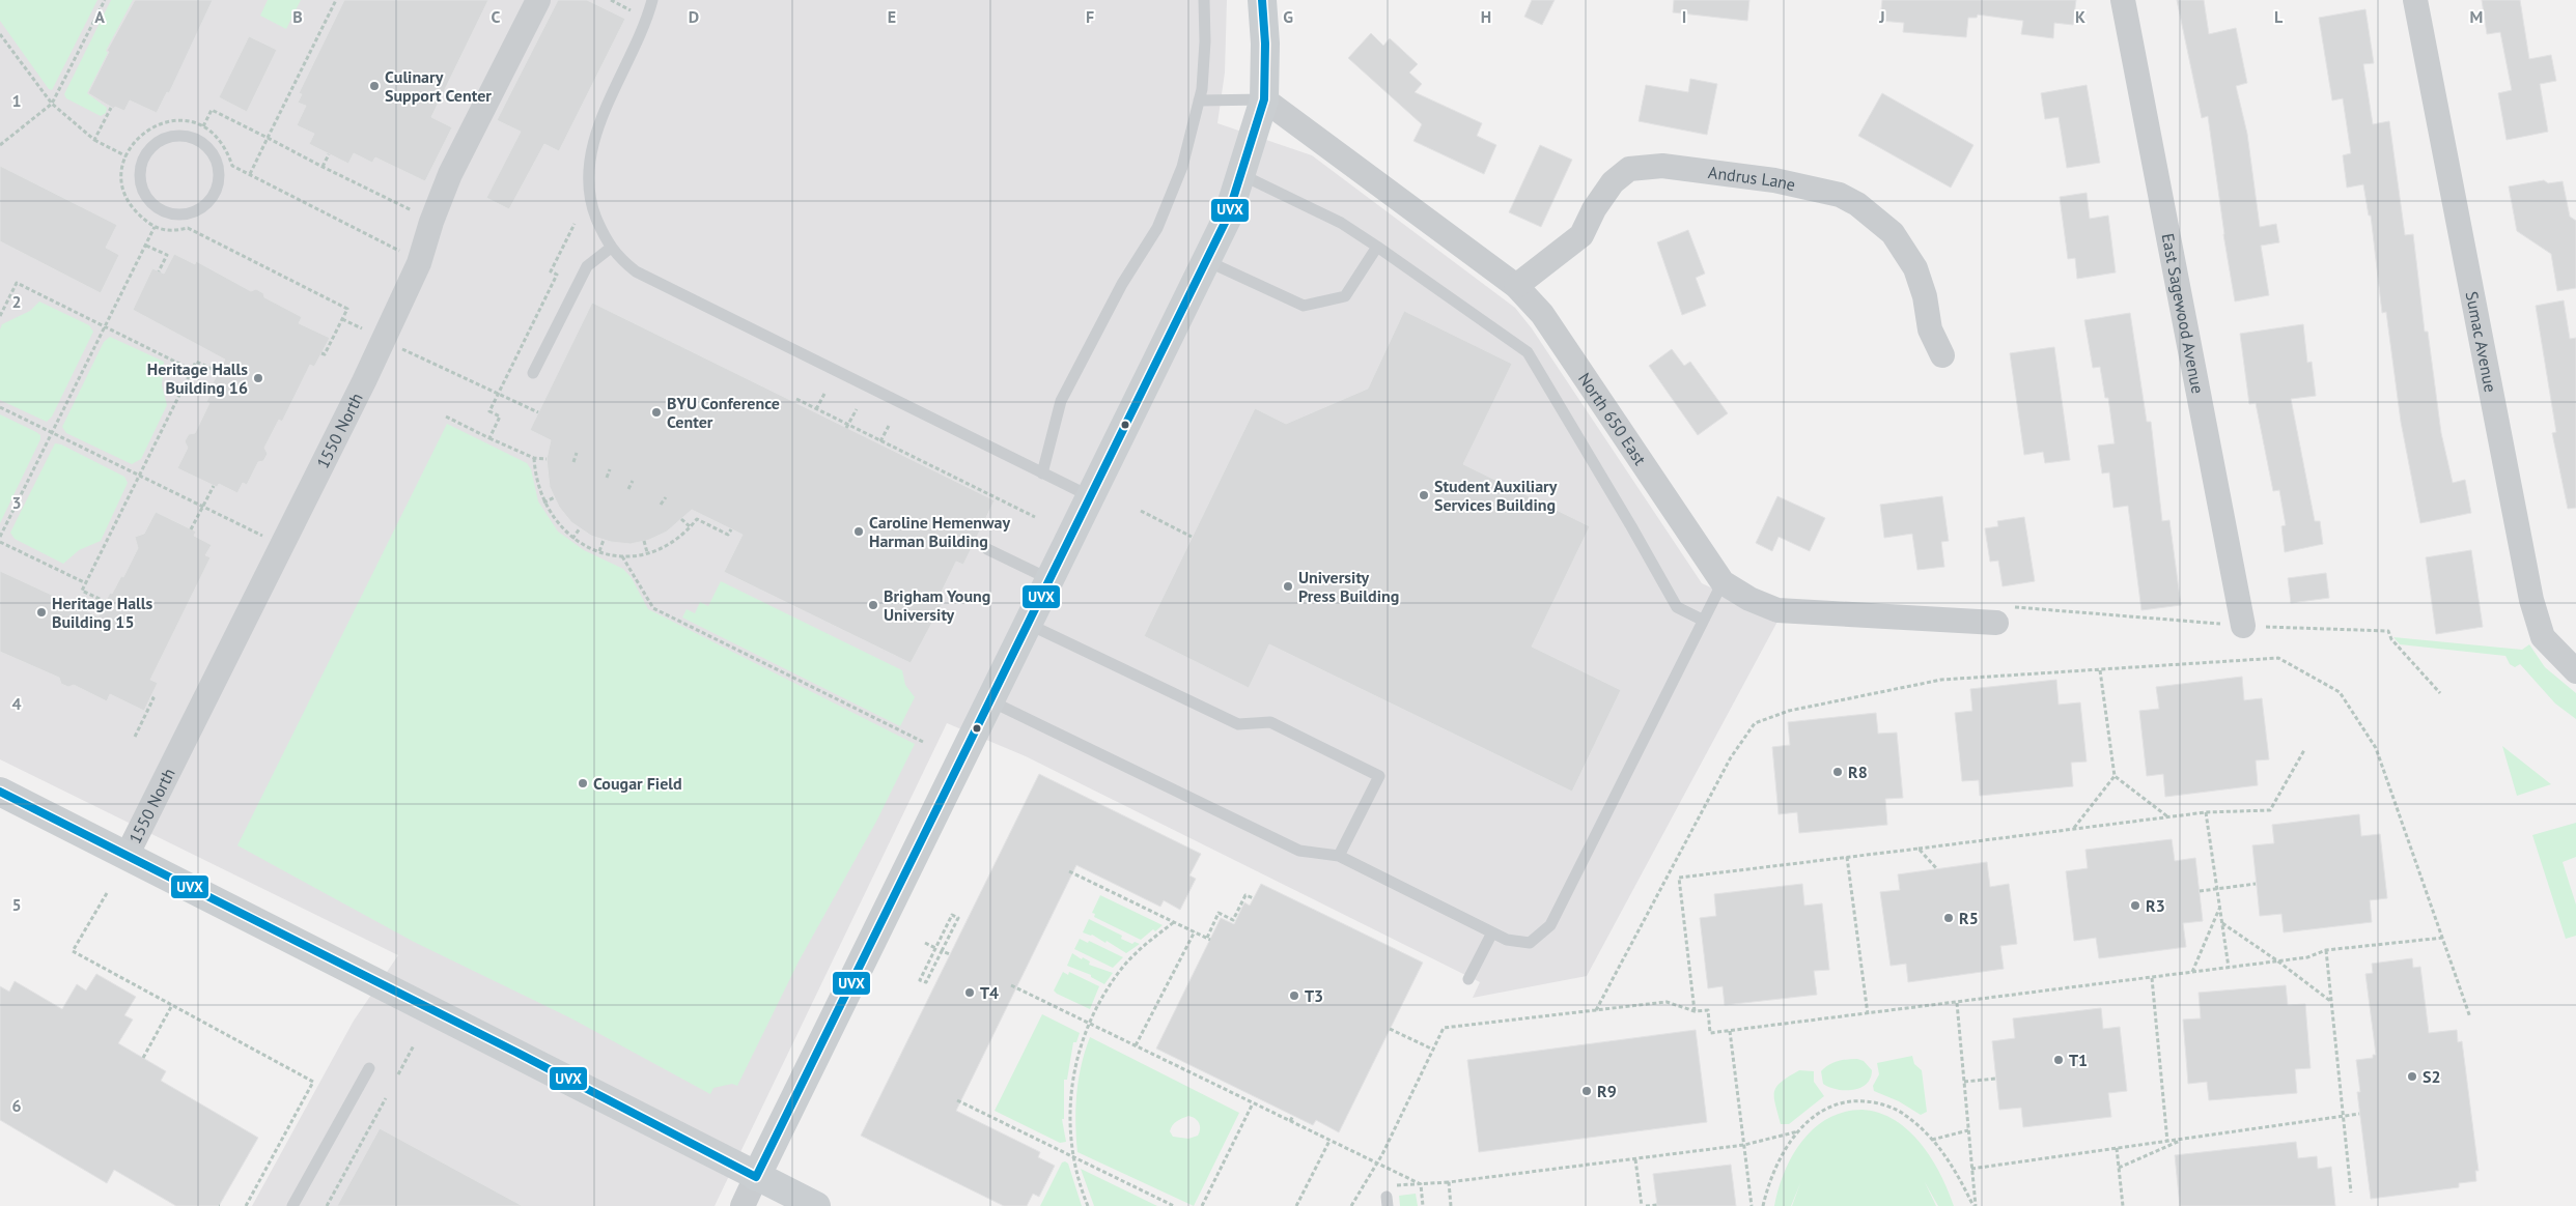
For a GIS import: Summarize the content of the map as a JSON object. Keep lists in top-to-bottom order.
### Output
{
  "streets": {
    "street": [
      "Andrus Lane",
      "East Sagewood Avenue",
      "Sumac Avenue",
      "North 650 East",
      "1550 North"
    ]
  },
  "crossings": [
    ["Andrus Lane", "North 650 East"]
  ],
  "places": [
    "Culinary Support Center",
    "Heritage Halls Building 16",
    "BYU Conference Center",
    "Student Auxiliary Services Building",
    "Caroline Hemenway Harman Building",
    "University Press Building",
    "Brigham Young University",
    "Heritage Halls Building 15",
    "R8",
    "Cougar Field",
    "R3",
    "R5",
    "T4",
    "T3",
    "T1",
    "S2",
    "R9"
  ],
  "lines": ["transit line UVX"],
  "grid": {
    "columns": [
      "A",
      "B",
      "C",
      "D",
      "E",
      "F",
      "G",
      "H",
      "I",
      "J",
      "K",
      "L",
      "M"
    ],
    "rows": [
      "1",
      "2",
      "3",
      "4",
      "5",
      "6"
    ]
  }
}
